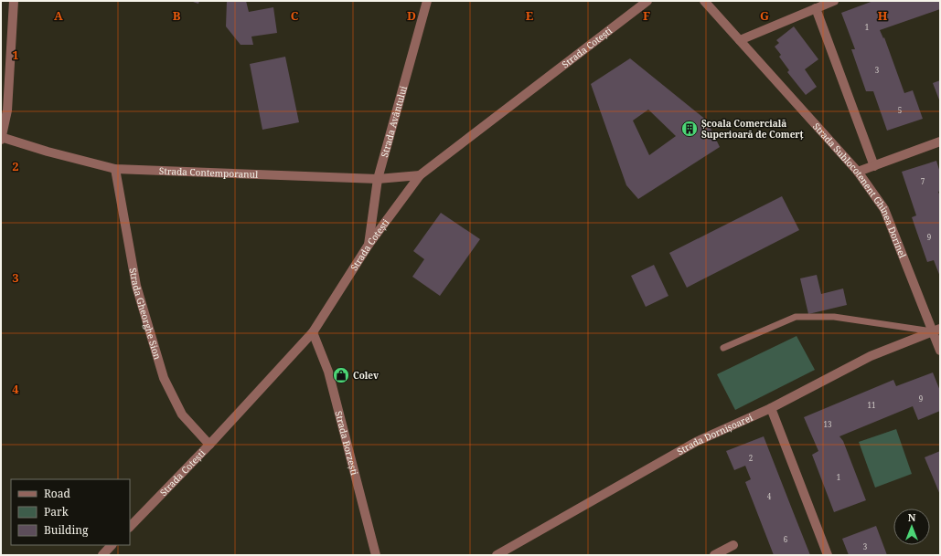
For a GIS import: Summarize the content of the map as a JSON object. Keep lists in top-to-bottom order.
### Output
{
  "streets": {
    "street": [
      "Strada Cotești",
      "Strada Avântului",
      "Strada Contemporanul",
      "Strada Sublocotenent Ghinea Dorinel",
      "Strada Gheorghe Sion",
      "Strada Dornișoarei",
      "Strada Borzești"
    ]
  },
  "crossings": [
    ["Strada Cotești", "Strada Avântului"],
    ["Strada Cotești", "Strada Contemporanul"],
    ["Strada Cotești", "Strada Gheorghe Sion"],
    ["Strada Cotești", "Strada Borzești"],
    ["Strada Avântului", "Strada Contemporanul"],
    ["Strada Contemporanul", "Strada Gheorghe Sion"],
    ["Strada Sublocotenent Ghinea Dorinel", "Strada Dornișoarei"]
  ],
  "places": {
    "building": ["Școala Comercială Superioară de Comerț"],
    "shop": ["Colev"]
  },
  "house_numbers": [
    "1",
    "3",
    "5",
    "7",
    "9",
    "9",
    "11",
    "13",
    "2",
    "1",
    "4",
    "6",
    "3"
  ],
  "legend": ["Road", "Park", "Building"],
  "north": "top",
  "grid": {
    "columns": [
      "A",
      "B",
      "C",
      "D",
      "E",
      "F",
      "G",
      "H"
    ],
    "rows": [
      "1",
      "2",
      "3",
      "4"
    ]
  }
}
